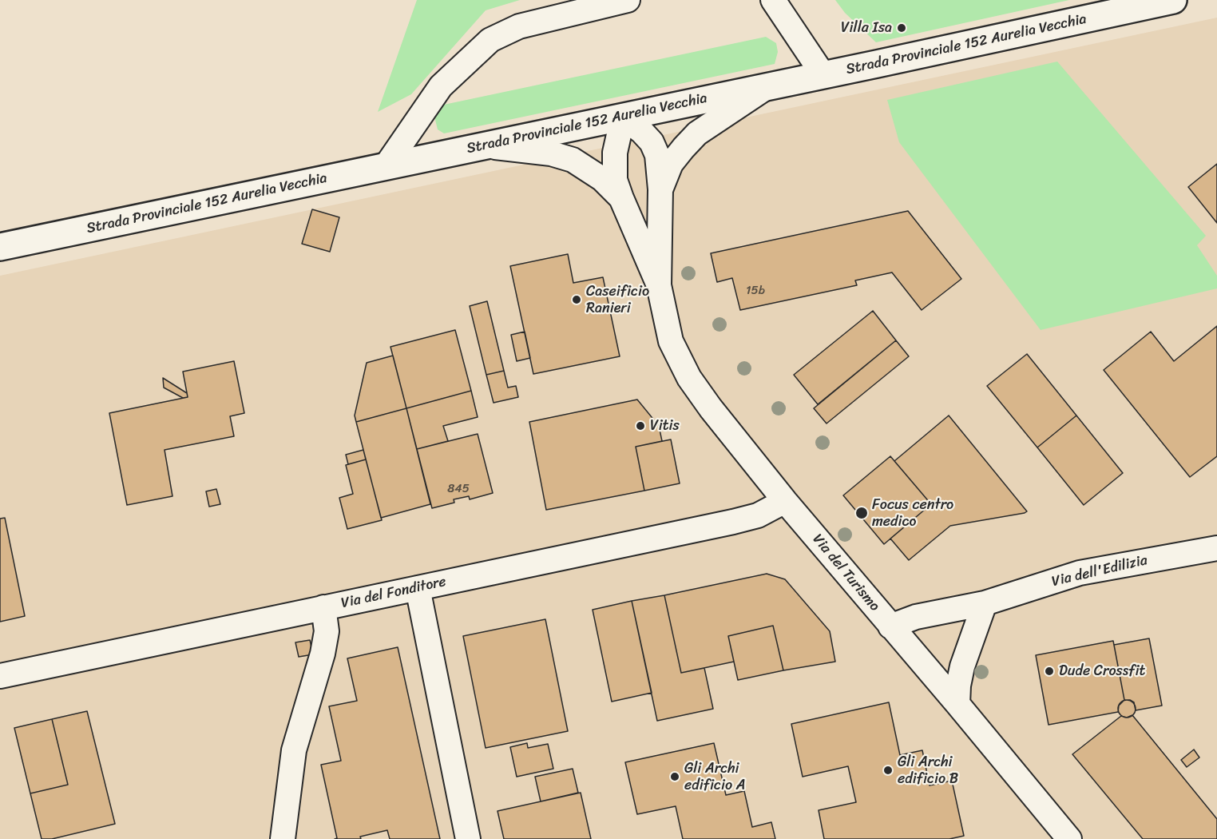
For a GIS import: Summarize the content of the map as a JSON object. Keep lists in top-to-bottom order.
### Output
{
  "streets": {
    "main road": ["Strada Provinciale 152 Aurelia Vecchia"],
    "street": ["Via dell'Edilizia", "Via del Turismo", "Via del Fonditore"]
  },
  "crossings": [
    ["Strada Provinciale 152 Aurelia Vecchia", "Via del Turismo"],
    ["Via dell'Edilizia", "Via del Turismo"],
    ["Via del Turismo", "Via del Fonditore"]
  ],
  "places": [
    "Villa Isa",
    "Caseificio Ranieri",
    "Vitis",
    "Focus centro medico",
    "Dude Crossfit",
    "Gli Archi edificio B",
    "Gli Archi edificio A"
  ],
  "house_numbers": ["15b", "845"]
}
